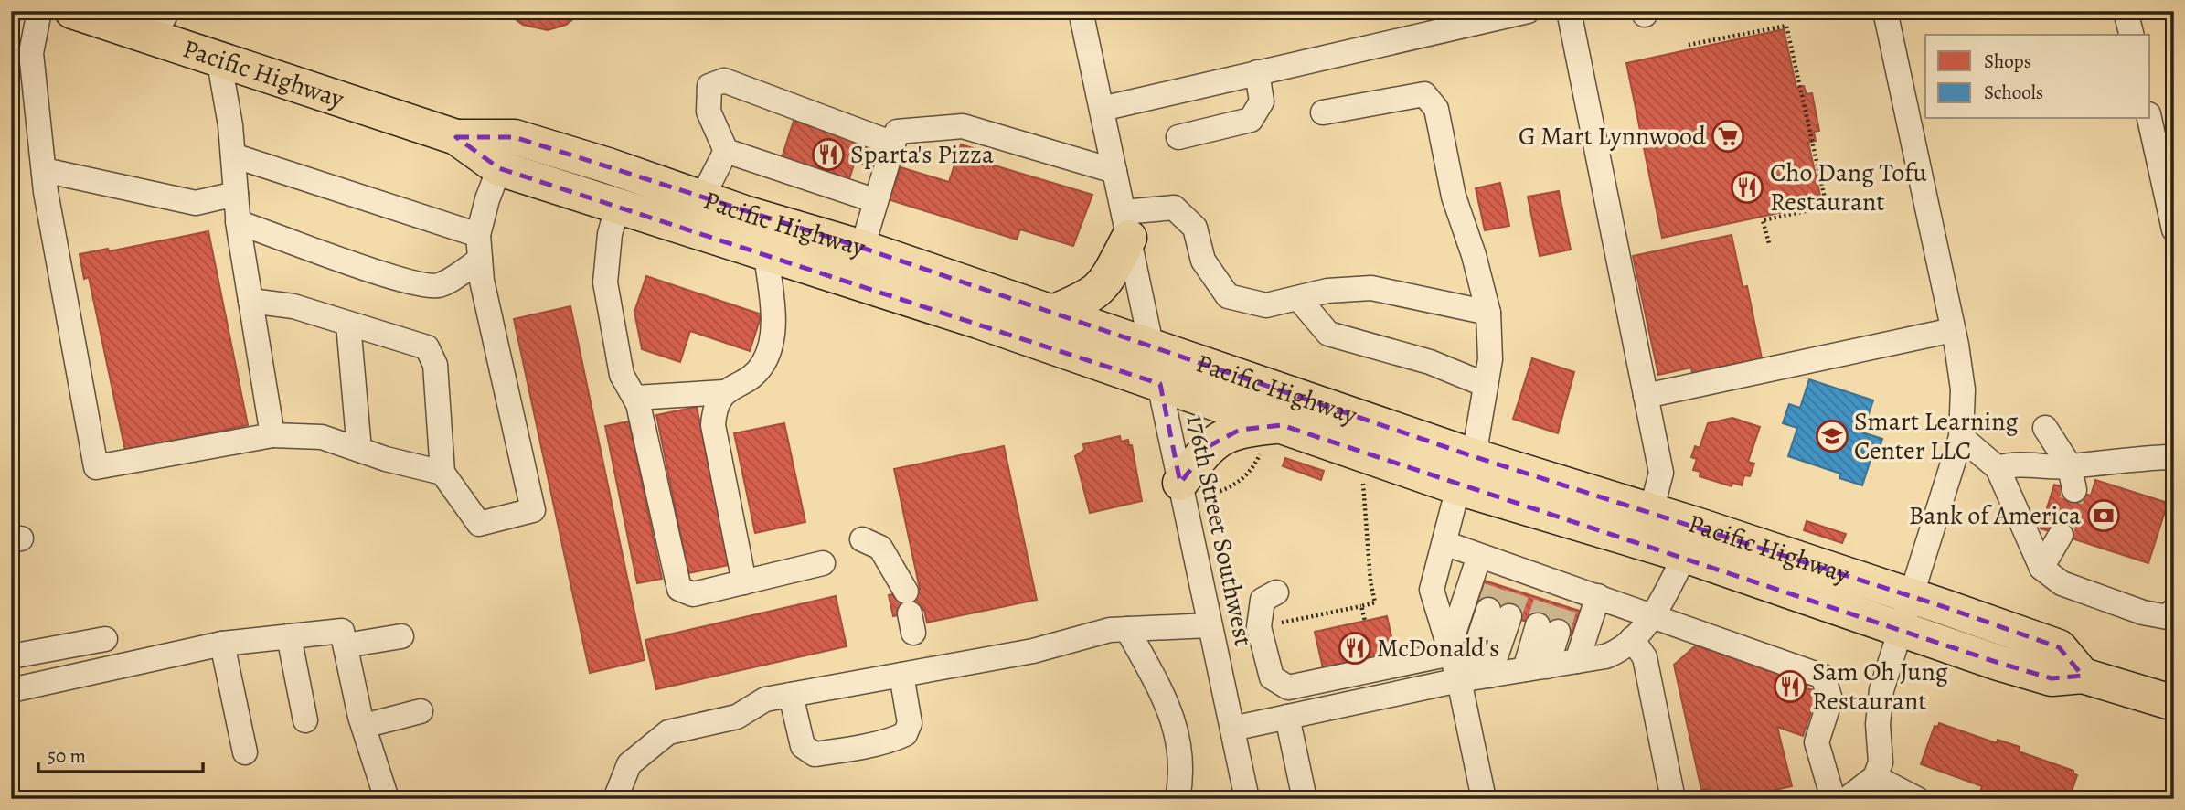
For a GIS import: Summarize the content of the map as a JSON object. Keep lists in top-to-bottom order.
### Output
{
  "streets": {
    "highway": ["Pacific Highway"],
    "street": ["176th Street Southwest"]
  },
  "crossings": [
    ["Pacific Highway", "176th Street Southwest"]
  ],
  "places": {
    "supermarket": ["G Mart Lynnwood"],
    "restaurant": [
      "Sparta's Pizza",
      "Cho Dang Tofu Restaurant",
      "McDonald's",
      "Sam Oh Jung Restaurant"
    ],
    "school or university": ["Smart Learning Center LLC"],
    "bank": ["Bank of America"]
  },
  "legend": ["Shops", "Schools"],
  "scale_bar": "50 m"
}
